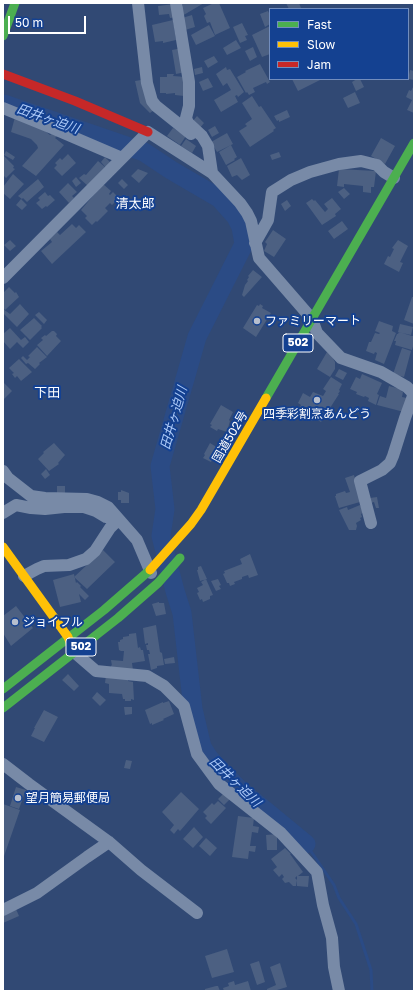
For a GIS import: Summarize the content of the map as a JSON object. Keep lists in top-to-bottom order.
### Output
{
  "streets": {
    "main road": ["502", "国道502号"]
  },
  "districts": ["清太郎", "下田"],
  "water": ["田井ヶ迫川"],
  "places": [
    "ファミリーマート",
    "四季彩割烹あんどう",
    "ジョイフル",
    "望月簡易郵便局"
  ],
  "legend": ["Fast", "Slow", "Jam"],
  "scale_bar": "50 m"
}
